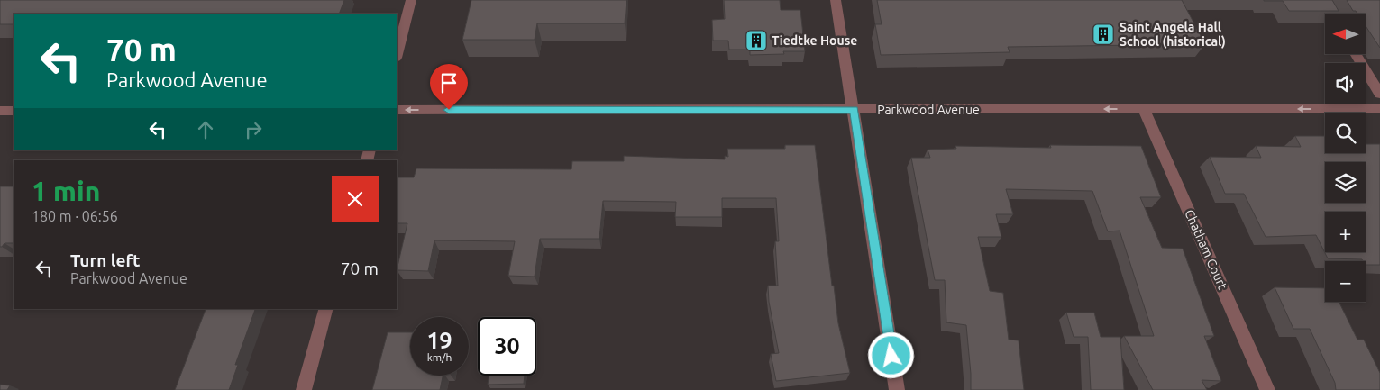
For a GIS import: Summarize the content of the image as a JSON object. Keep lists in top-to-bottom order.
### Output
{
  "streets": {
    "street": ["Parkwood Avenue", "Chatham Court"]
  },
  "crossings": [
    ["Parkwood Avenue", "Chatham Court"]
  ],
  "one_way": ["Parkwood Avenue"],
  "places": {
    "building": ["Saint Angela Hall School (historical)", "Tiedtke House"]
  },
  "north": "left",
  "page": {
    "map_buttons": ["+", "−"],
    "turn": ["70 m", "Parkwood Avenue"],
    "heading": ["1 min", "180 m · 06:56"],
    "list": [
      {
        "name": "Turn left",
        "note": "Parkwood Avenue",
        "value": "70 m"
      }
    ],
    "speed": "19 km/h",
    "limit": "30"
  }
}
